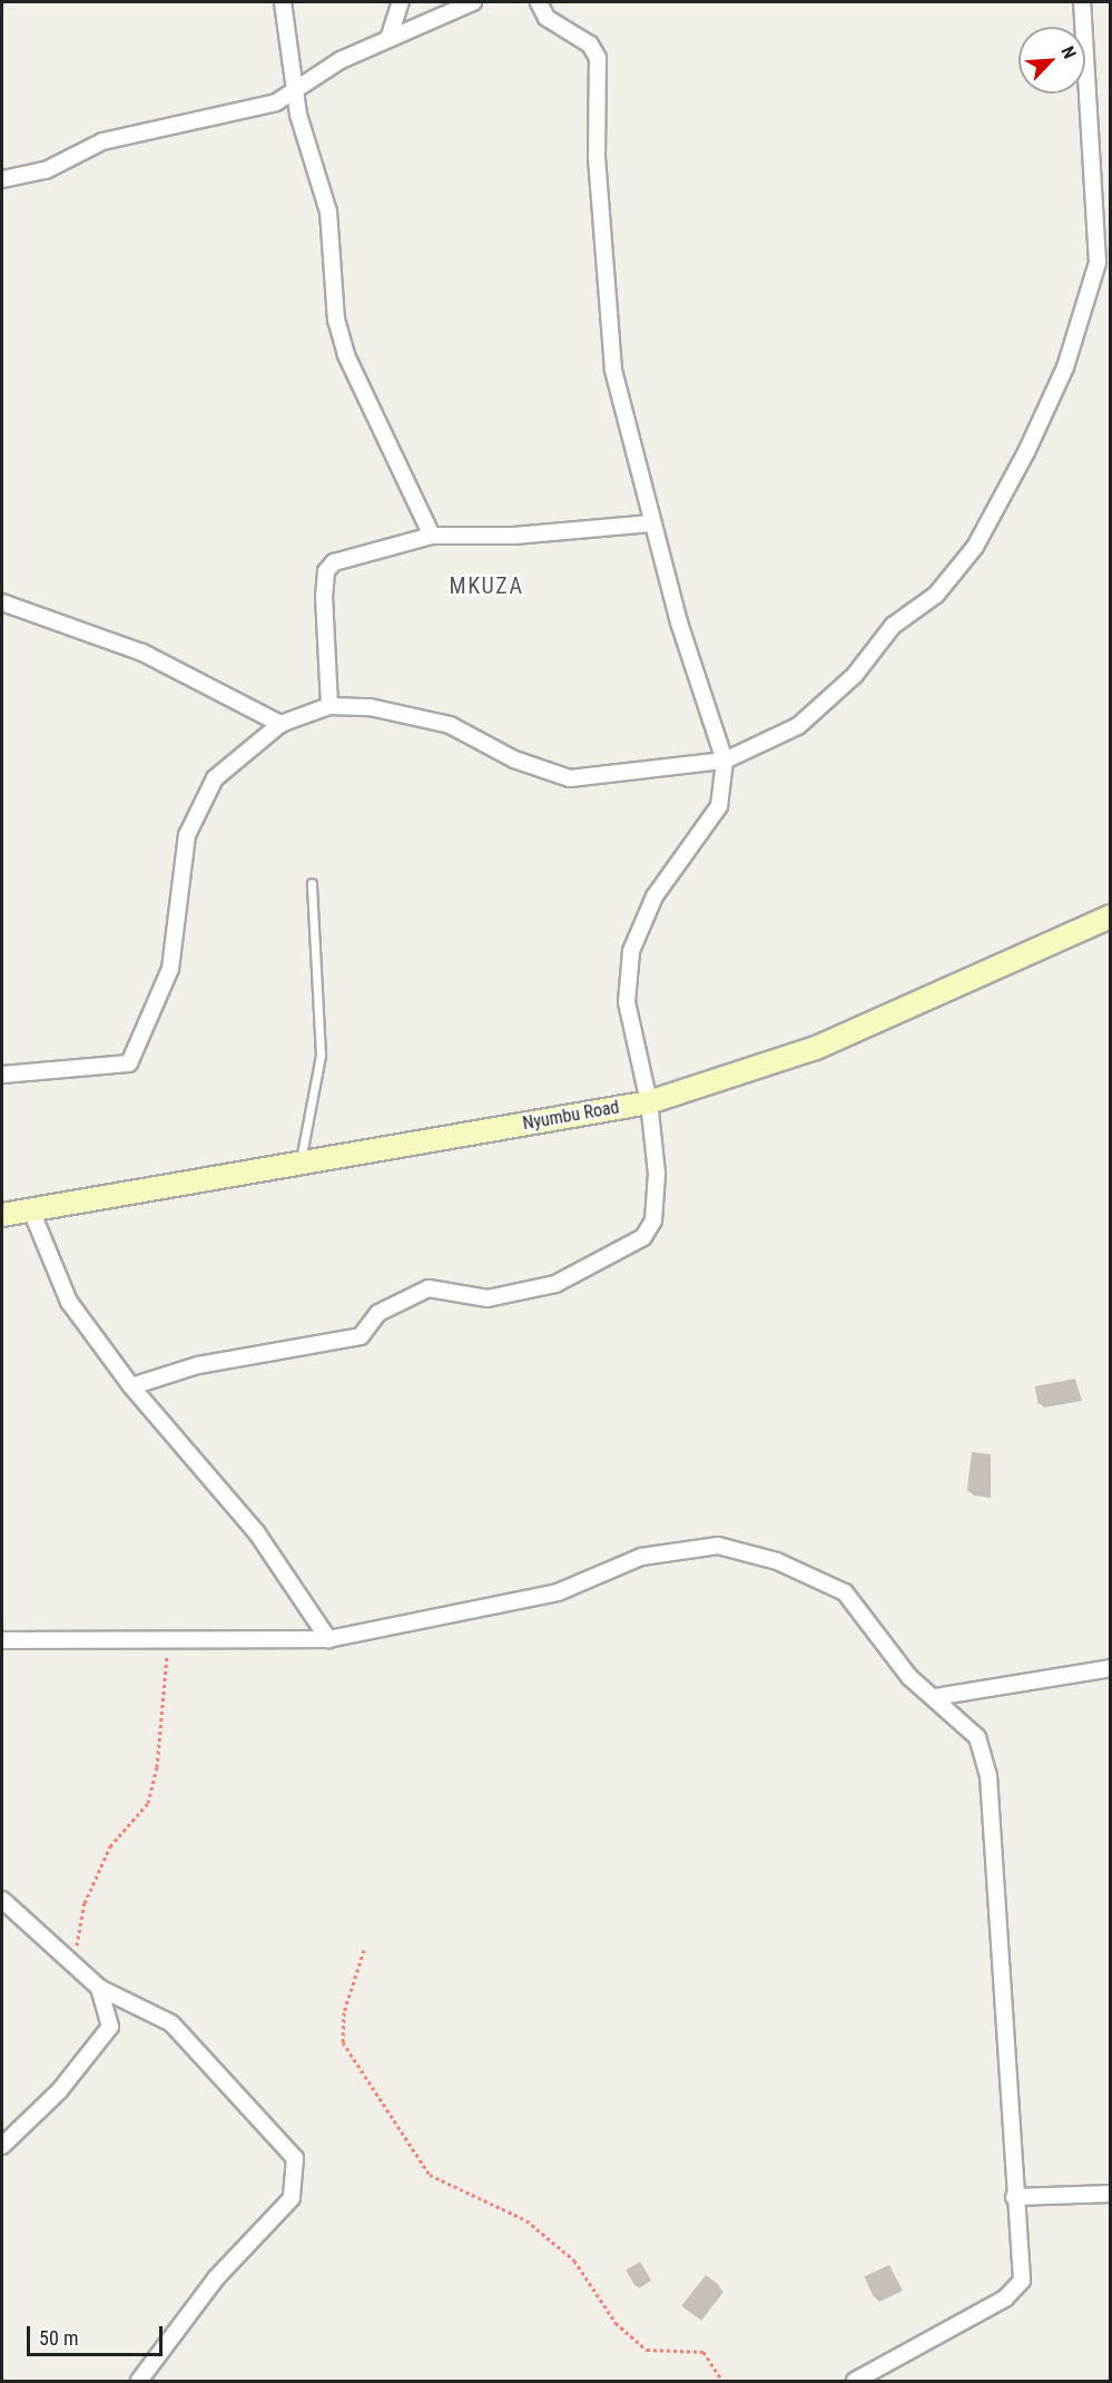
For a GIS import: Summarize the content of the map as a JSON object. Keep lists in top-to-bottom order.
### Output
{
  "streets": {
    "street": ["Nyumbu Road"]
  },
  "districts": ["MKUZA"],
  "scale_bar": "50 m",
  "north": "top right"
}
